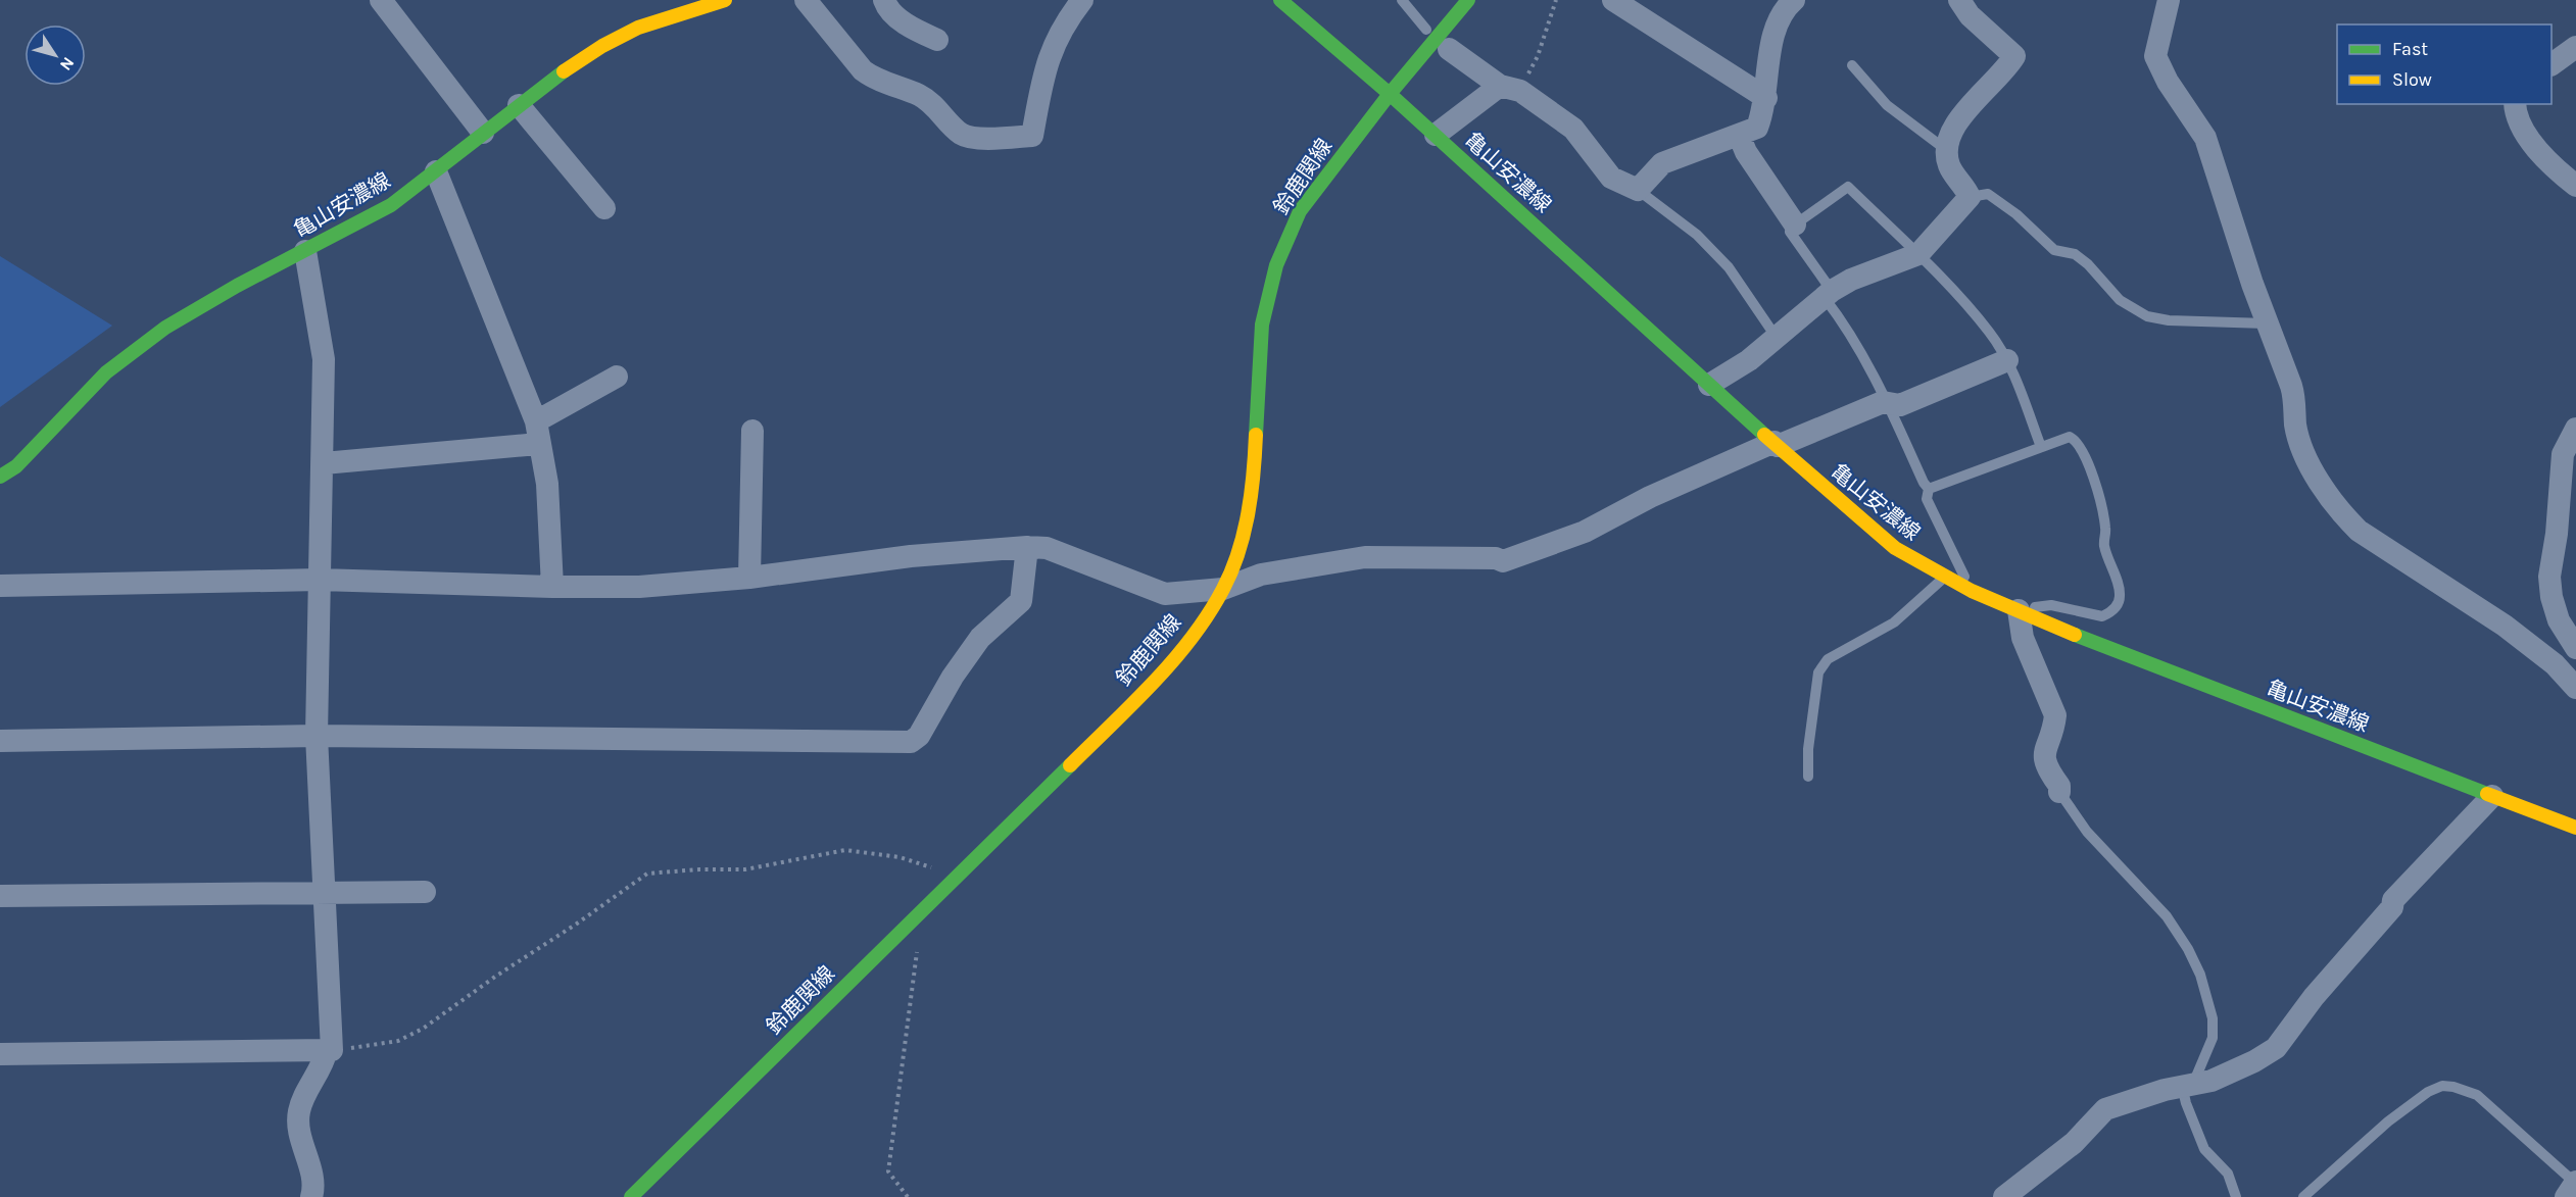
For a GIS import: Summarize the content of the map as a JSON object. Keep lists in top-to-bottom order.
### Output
{
  "streets": {
    "main road": ["亀山安濃線", "鈴鹿関線"]
  },
  "crossings": [
    ["亀山安濃線", "鈴鹿関線"]
  ],
  "legend": ["Fast", "Slow"],
  "north": "bottom right"
}
